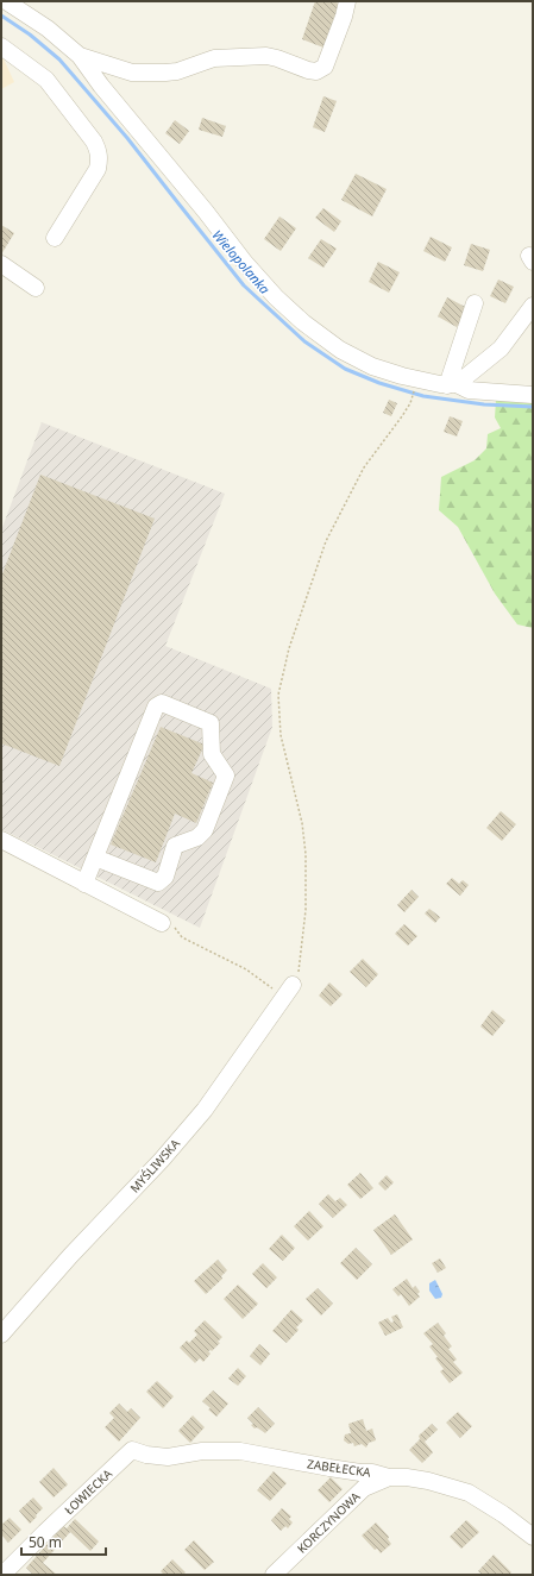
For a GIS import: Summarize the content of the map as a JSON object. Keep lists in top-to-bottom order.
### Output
{
  "streets": {
    "street": [
      "MYŚLIWSKA",
      "ZABEŁECKA",
      "ŁOWIECKA",
      "KORCZYNOWA"
    ]
  },
  "crossings": [
    ["ZABEŁECKA", "ŁOWIECKA"],
    ["ZABEŁECKA", "KORCZYNOWA"]
  ],
  "water": ["Wielopolanka"],
  "scale_bar": "50 m"
}
